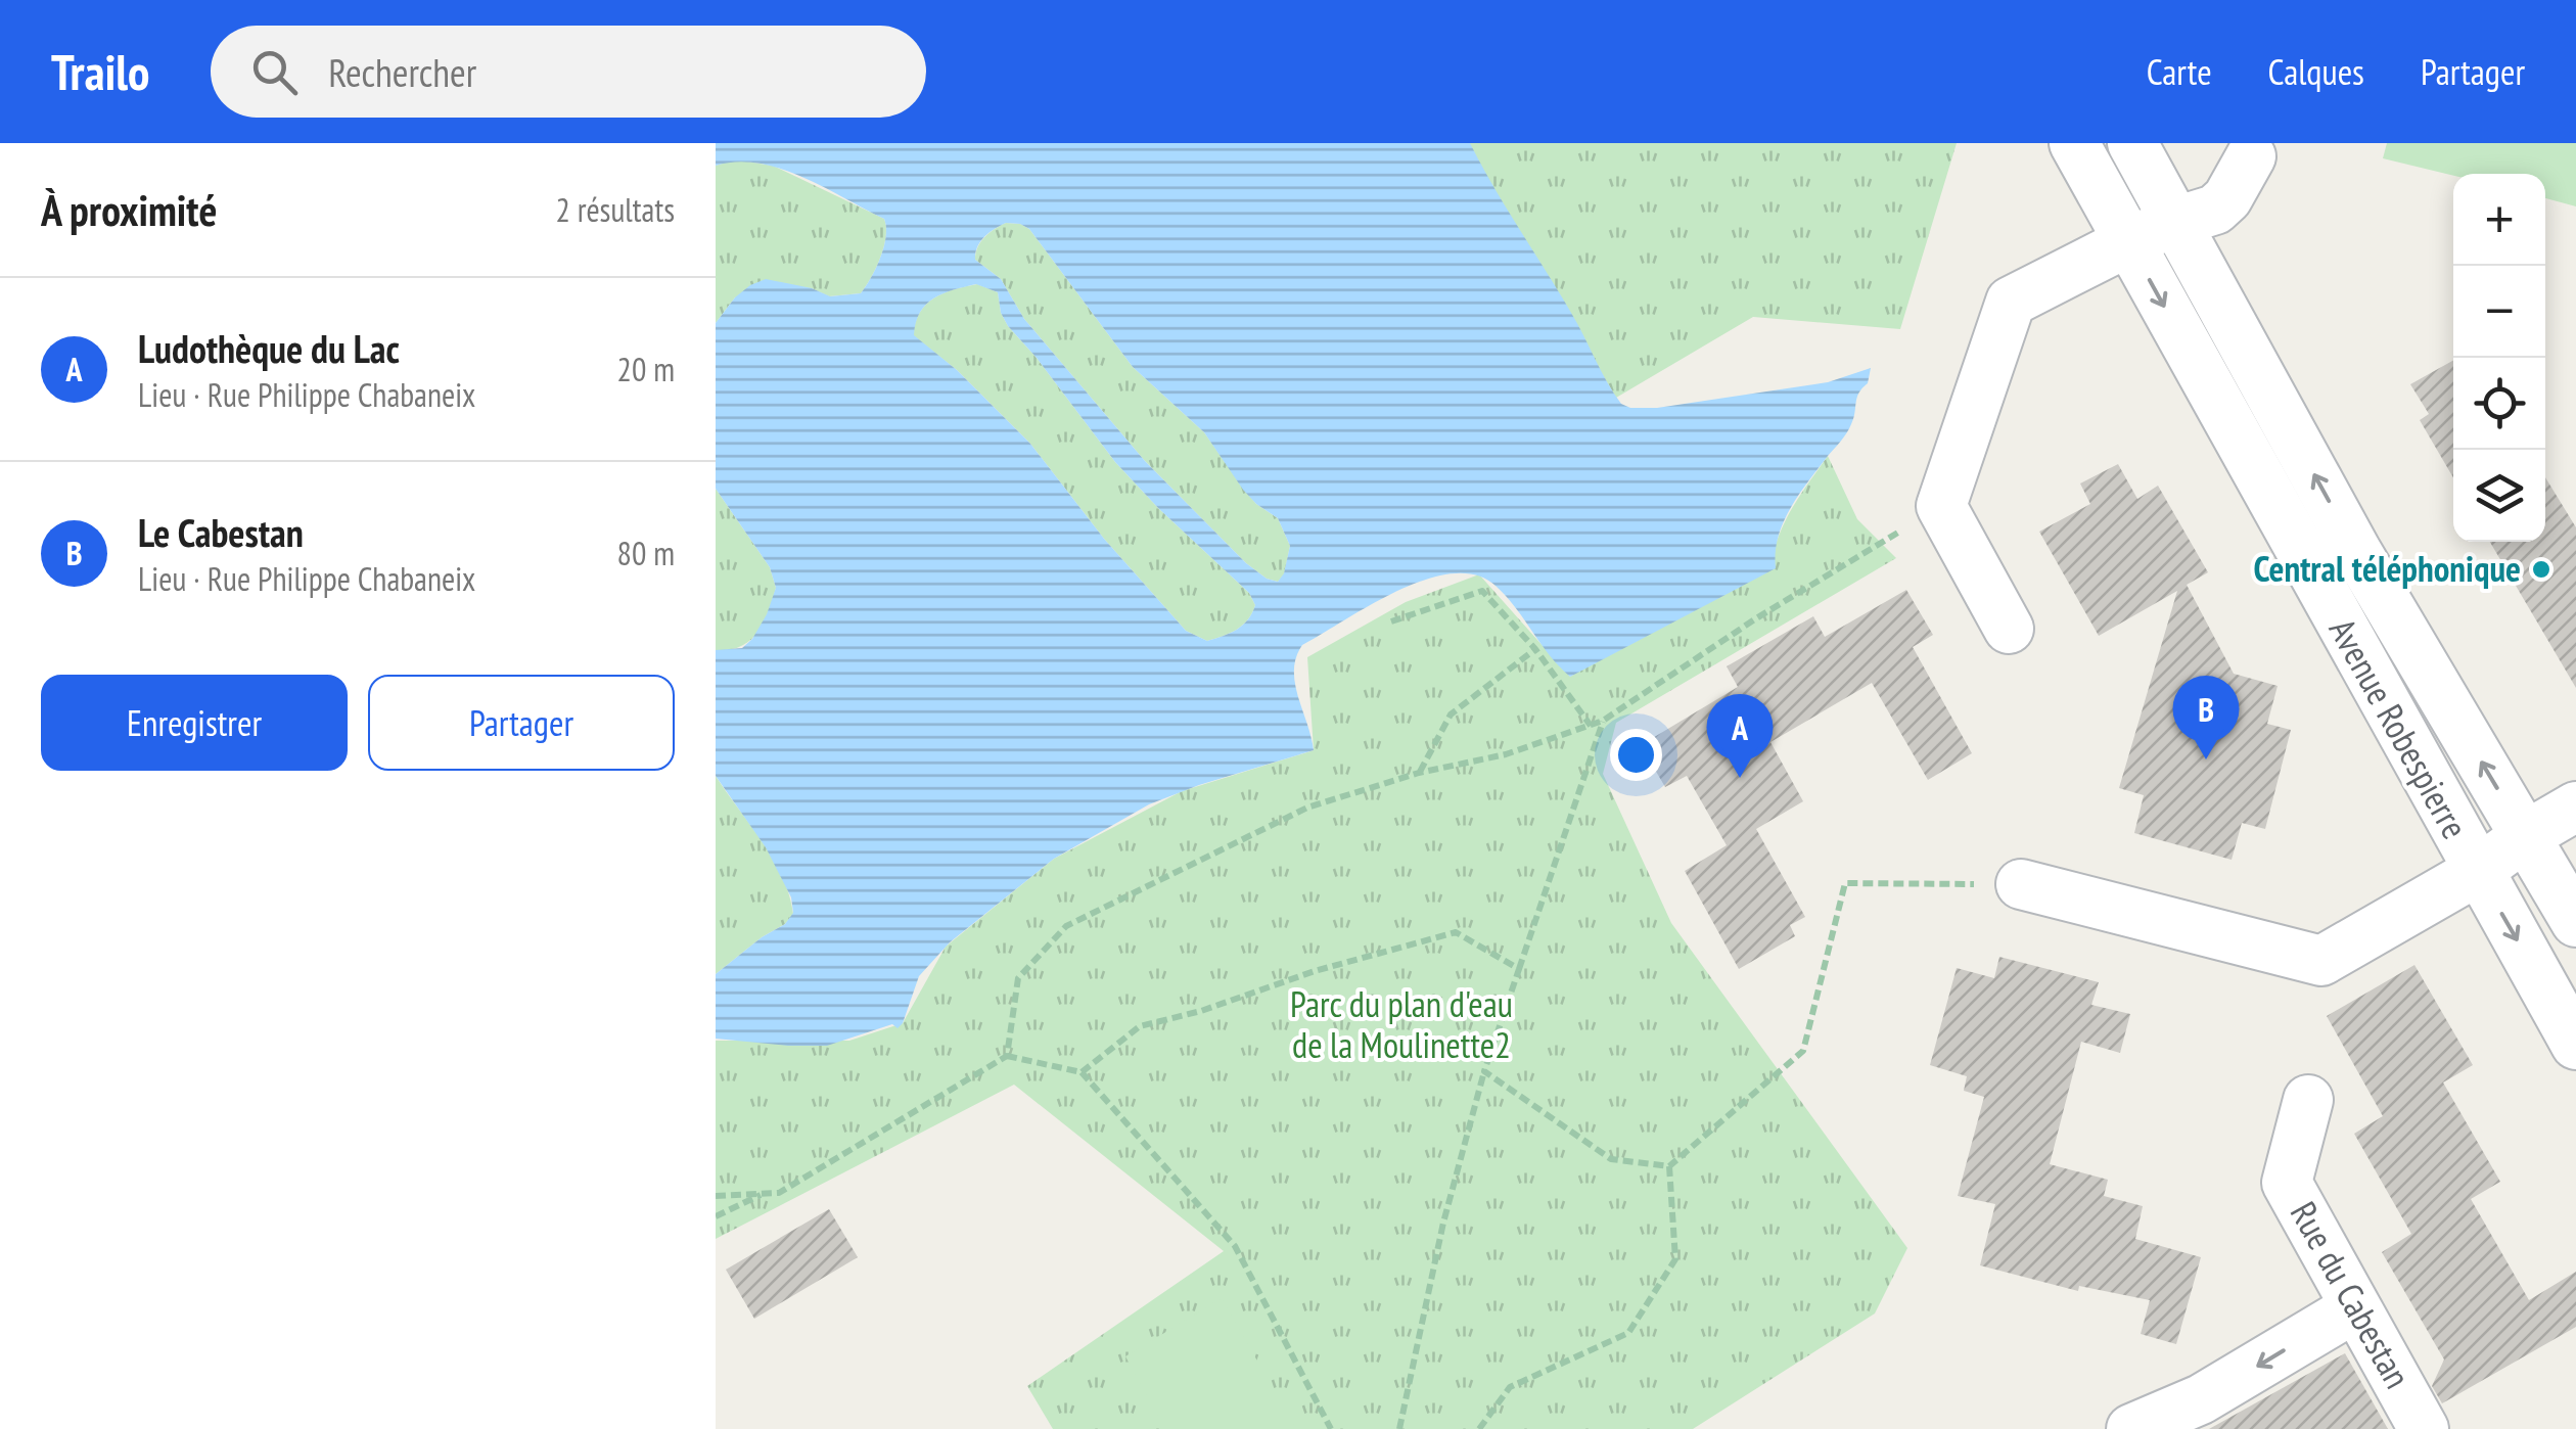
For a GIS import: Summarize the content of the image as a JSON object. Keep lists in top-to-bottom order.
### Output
{
  "streets": {
    "street": ["Avenue Robespierre", "Rue du Cabestan"]
  },
  "parks": ["Parc du plan d'eau de la Moulinette2"],
  "places": ["Central téléphonique"],
  "page": {
    "header": "Trailo",
    "search": "Rechercher",
    "nav": ["Carte", "Calques", "Partager"],
    "heading": ["À proximité", "2 résultats"],
    "map_buttons": ["+", "−"],
    "list": [
      {
        "mark": "A",
        "name": "Ludothèque du Lac",
        "note": "Lieu · Rue Philippe Chabaneix",
        "value": "20 m"
      },
      {
        "mark": "B",
        "name": "Le Cabestan",
        "note": "Lieu · Rue Philippe Chabaneix",
        "value": "80 m"
      }
    ],
    "buttons": ["Enregistrer", "Partager"],
    "pins": ["B", "A"]
  }
}
